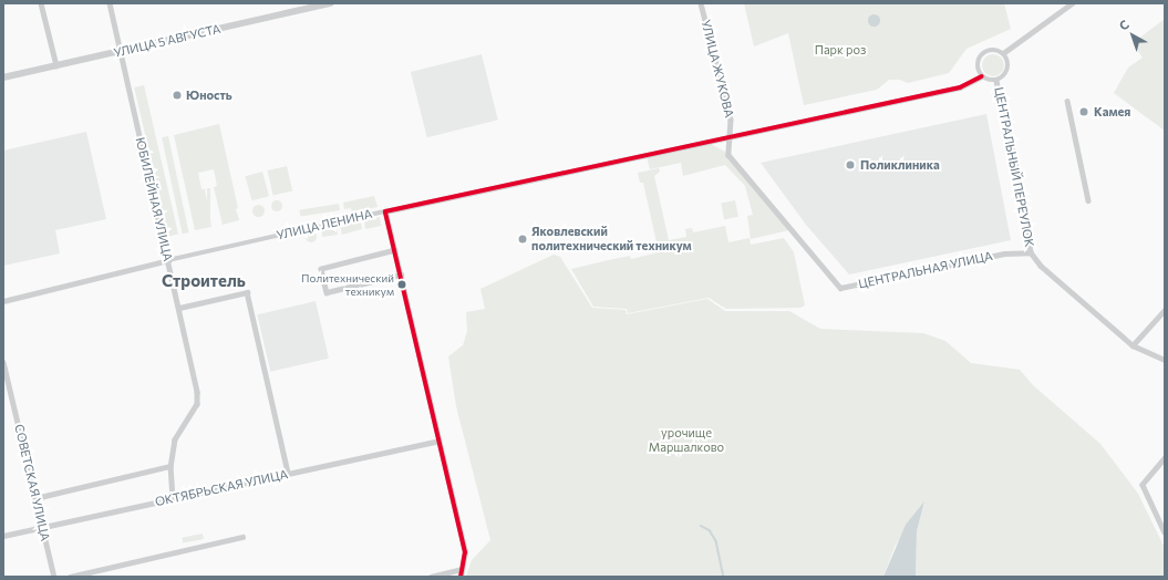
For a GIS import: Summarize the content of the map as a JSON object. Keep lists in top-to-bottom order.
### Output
{
  "streets": {
    "street": [
      "УЛИЦА 5 АВГУСТА",
      "УЛИЦА ЖУКОВА",
      "ЦЕНТРАЛЬНЫЙ ПЕРЕУЛОК",
      "ЮБИЛЕЙНАЯ УЛИЦА",
      "УЛИЦА ЛЕНИНА",
      "ЦЕНТРАЛЬНАЯ УЛИЦА",
      "СОВЕТСКАЯ УЛИЦА",
      "ОКТЯБРЬСКАЯ УЛИЦА"
    ]
  },
  "crossings": [
    ["УЛИЦА 5 АВГУСТА", "ЮБИЛЕЙНАЯ УЛИЦА"],
    ["УЛИЦА ЖУКОВА", "УЛИЦА ЛЕНИНА"],
    ["УЛИЦА ЖУКОВА", "ЦЕНТРАЛЬНАЯ УЛИЦА"],
    ["ЦЕНТРАЛЬНЫЙ ПЕРЕУЛОК", "УЛИЦА ЛЕНИНА"],
    ["ЦЕНТРАЛЬНЫЙ ПЕРЕУЛОК", "ЦЕНТРАЛЬНАЯ УЛИЦА"],
    ["ЮБИЛЕЙНАЯ УЛИЦА", "УЛИЦА ЛЕНИНА"],
    ["ЮБИЛЕЙНАЯ УЛИЦА", "ОКТЯБРЬСКАЯ УЛИЦА"],
    ["УЛИЦА ЛЕНИНА", "ЦЕНТРАЛЬНАЯ УЛИЦА"],
    ["СОВЕТСКАЯ УЛИЦА", "ОКТЯБРЬСКАЯ УЛИЦА"]
  ],
  "districts": ["Строитель"],
  "parks": ["Парк роз", "урочище Маршалково"],
  "places": [
    "Юность",
    "Камея",
    "Поликлиника",
    "Яковлевский политехнический техникум",
    "Политехнический техникум"
  ],
  "north": "top left"
}
